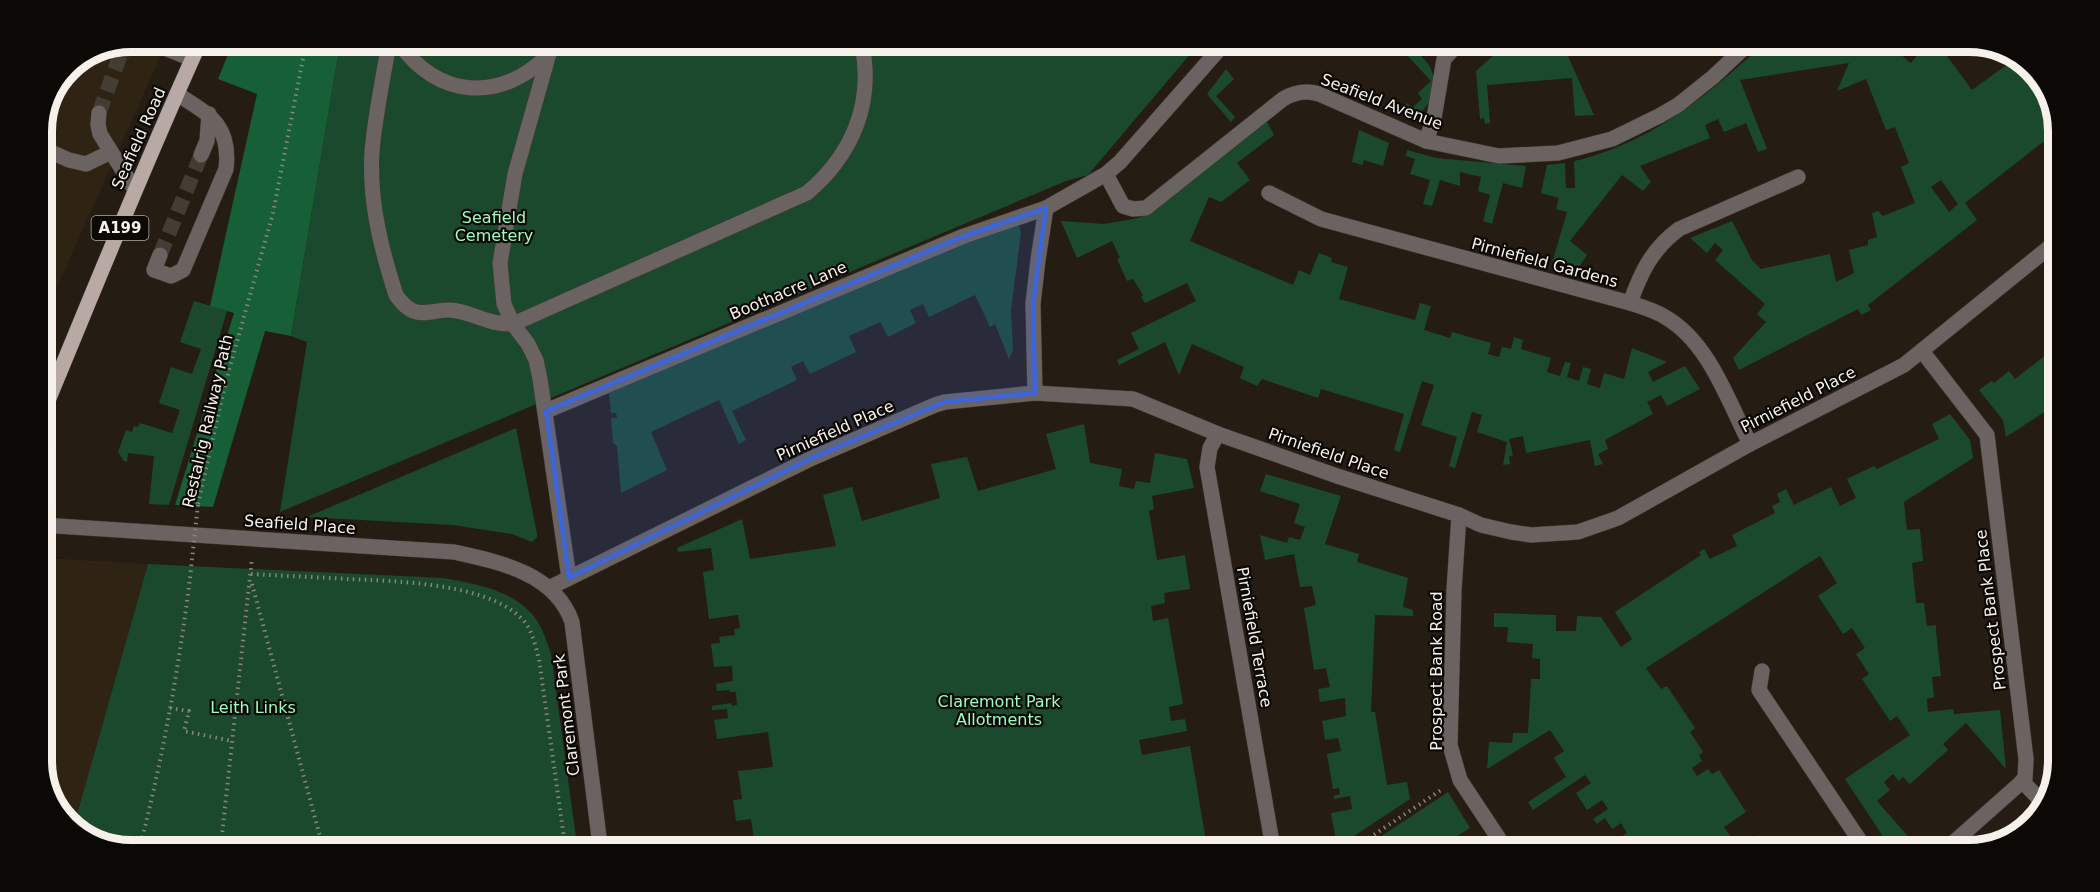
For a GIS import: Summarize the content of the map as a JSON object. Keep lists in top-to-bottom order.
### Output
{
  "streets": {
    "main road": ["Seafield Road", "A199"],
    "street": [
      "Seafield Avenue",
      "Pirniefield Gardens",
      "Boothacre Lane",
      "Pirniefield Place",
      "Seafield Place",
      "Prospect Bank Place",
      "Pirniefield Terrace",
      "Prospect Bank Road",
      "Claremont Park"
    ],
    "path": ["Restalrig Railway Path"]
  },
  "crossings": [
    ["Seafield Avenue", "Boothacre Lane"],
    ["Pirniefield Gardens", "Pirniefield Place"],
    ["Pirniefield Place", "Seafield Place"],
    ["Pirniefield Place", "Prospect Bank Place"],
    ["Pirniefield Place", "Pirniefield Terrace"],
    ["Pirniefield Place", "Prospect Bank Road"],
    ["Pirniefield Place", "Claremont Park"],
    ["Seafield Place", "Claremont Park"]
  ],
  "parks": ["Seafield Cemetery", "Claremont Park Allotments", "Leith Links"]
}
